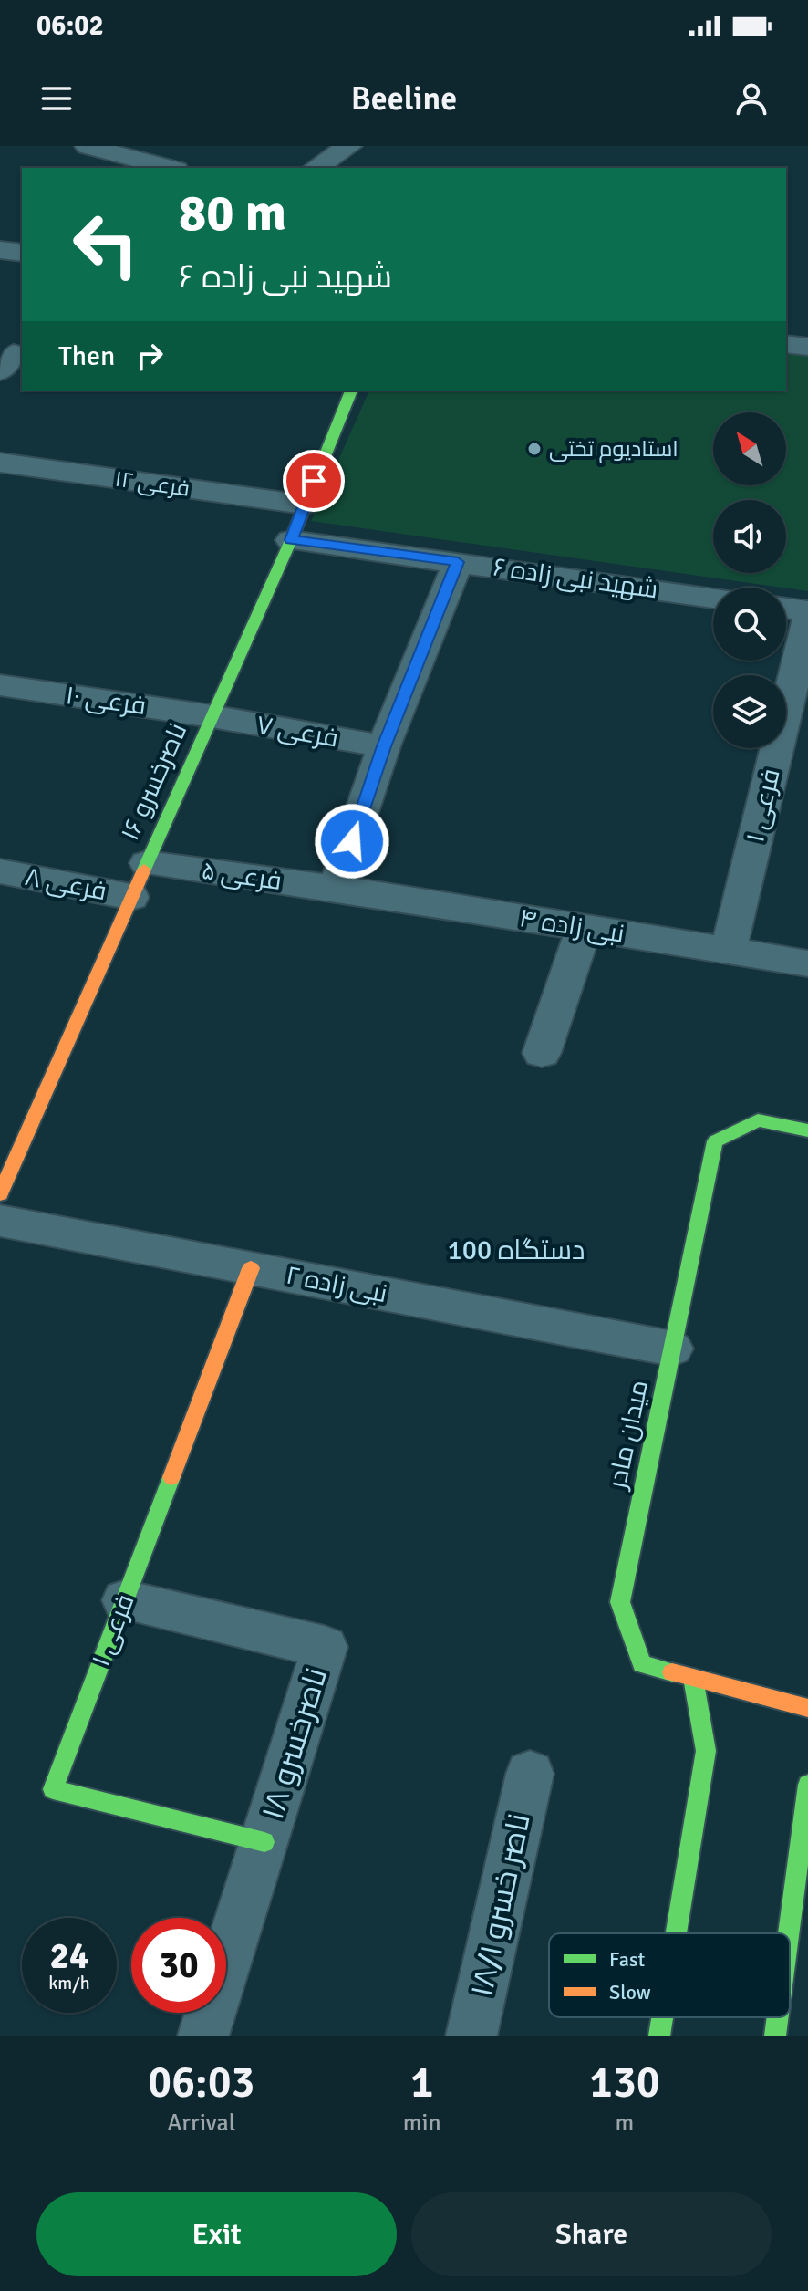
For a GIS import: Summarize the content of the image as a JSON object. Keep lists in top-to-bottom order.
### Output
{
  "streets": {
    "street": [
      "فرعی ۱۲",
      "شهید نبی زاده ۶",
      "فرعی ۱۰",
      "فرعی ۷",
      "ناصرخسرو ۱۶",
      "فرعی ۱",
      "فرعی ۵",
      "فرعی ۸",
      "نبی زاده ۴",
      "نبی زاده ۲",
      "میدان مادر",
      "ناصرخسرو ۱۸",
      "ناصر خسرو ۱۸/۱"
    ]
  },
  "crossings": [
    ["فرعی ۱۲", "ناصرخسرو ۱۶"],
    ["شهید نبی زاده ۶", "ناصرخسرو ۱۶"],
    ["فرعی ۱۰", "فرعی ۷"],
    ["فرعی ۱۰", "ناصرخسرو ۱۶"],
    ["فرعی ۷", "ناصرخسرو ۱۶"],
    ["ناصرخسرو ۱۶", "فرعی ۵"],
    ["ناصرخسرو ۱۶", "فرعی ۸"],
    ["فرعی ۱", "نبی زاده ۴"],
    ["فرعی ۱", "نبی زاده ۲"],
    ["فرعی ۱", "ناصرخسرو ۱۸"],
    ["فرعی ۵", "نبی زاده ۴"],
    ["نبی زاده ۲", "میدان مادر"]
  ],
  "districts": ["100 دستگاه"],
  "places": ["استادیوم تختی"],
  "legend": ["Fast", "Slow"],
  "north": "top left",
  "page": {
    "status": "06:02",
    "header": "Beeline",
    "turn": ["80 m", "شهید نبی زاده ۶"],
    "then": "Then",
    "speed": "24 km/h",
    "limit": "30",
    "eta": [
      "06:03",
      "Arrival",
      "1",
      "min",
      "130",
      "m"
    ],
    "buttons": ["Exit", "Share"]
  }
}
